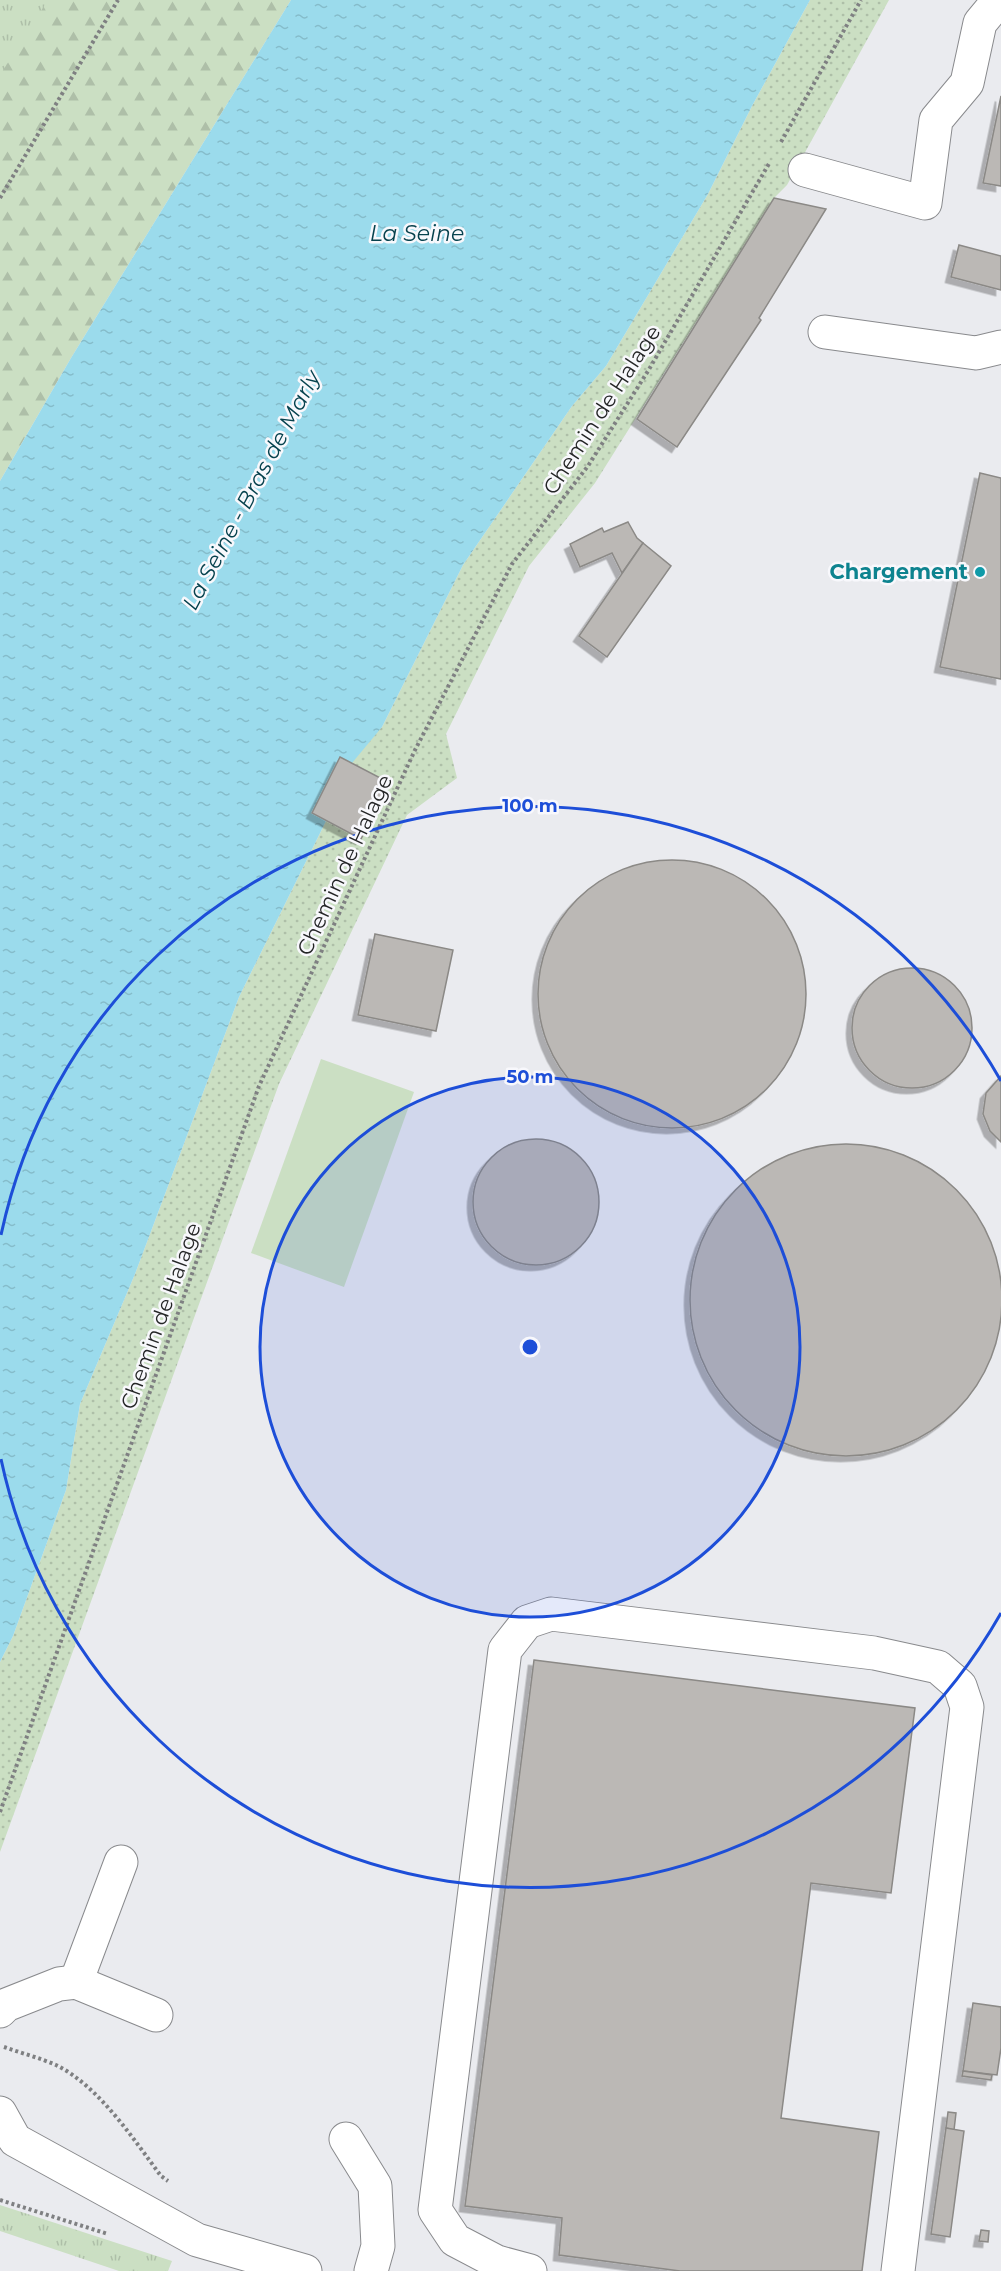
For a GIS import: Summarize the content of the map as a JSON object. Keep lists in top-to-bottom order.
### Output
{
  "streets": {
    "path": ["Chemin de Halage"]
  },
  "water": ["La Seine", "La Seine - Bras de Marly"],
  "places": ["Chargement"],
  "rings": ["100 m", "50 m"]
}
